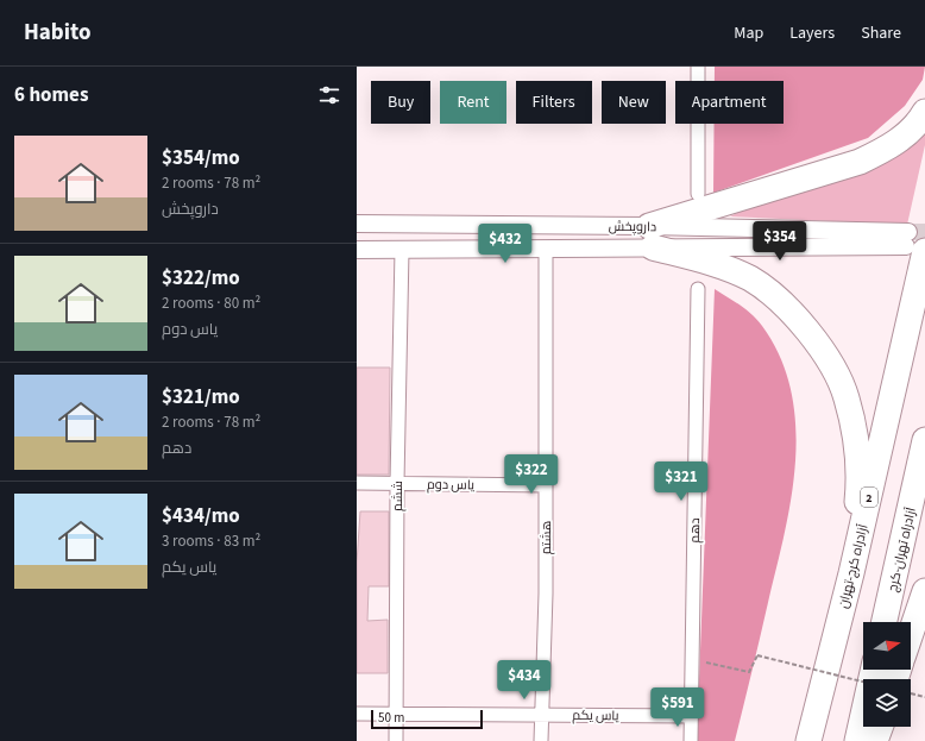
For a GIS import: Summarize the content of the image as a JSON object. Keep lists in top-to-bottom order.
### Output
{
  "streets": {
    "highway": ["2", "آزادراه تهران-کرج", "آزادراه کرج-تهران"],
    "street": [
      "داروپخش",
      "یاس دوم",
      "ششم",
      "دهم",
      "هشتم",
      "یاس یکم"
    ]
  },
  "crossings": [
    ["داروپخش", "ششم"],
    ["داروپخش", "هشتم"],
    ["داروپخش", "آزادراه کرج-تهران"],
    ["یاس دوم", "ششم"],
    ["یاس دوم", "هشتم"],
    ["ششم", "یاس یکم"],
    ["دهم", "یاس یکم"],
    ["هشتم", "یاس یکم"]
  ],
  "scale_bar": "50 m",
  "north": "right",
  "page": {
    "header": "Habito",
    "nav": ["Map", "Layers", "Share"],
    "heading": "6 homes",
    "chip": [
      "Buy",
      "Rent",
      "Filters",
      "New",
      "Apartment"
    ],
    "list": [
      {
        "name": "$354/mo",
        "note": "2 rooms · 78 m² · داروپخش"
      },
      {
        "name": "$322/mo",
        "note": "2 rooms · 80 m² · یاس دوم"
      },
      {
        "name": "$321/mo",
        "note": "2 rooms · 78 m² · دهم"
      },
      {
        "name": "$434/mo",
        "note": "3 rooms · 83 m² · یاس یکم"
      }
    ],
    "price": [
      "$354",
      "$432",
      "$322",
      "$321",
      "$434",
      "$591"
    ],
    "scale": "50 m"
  }
}
